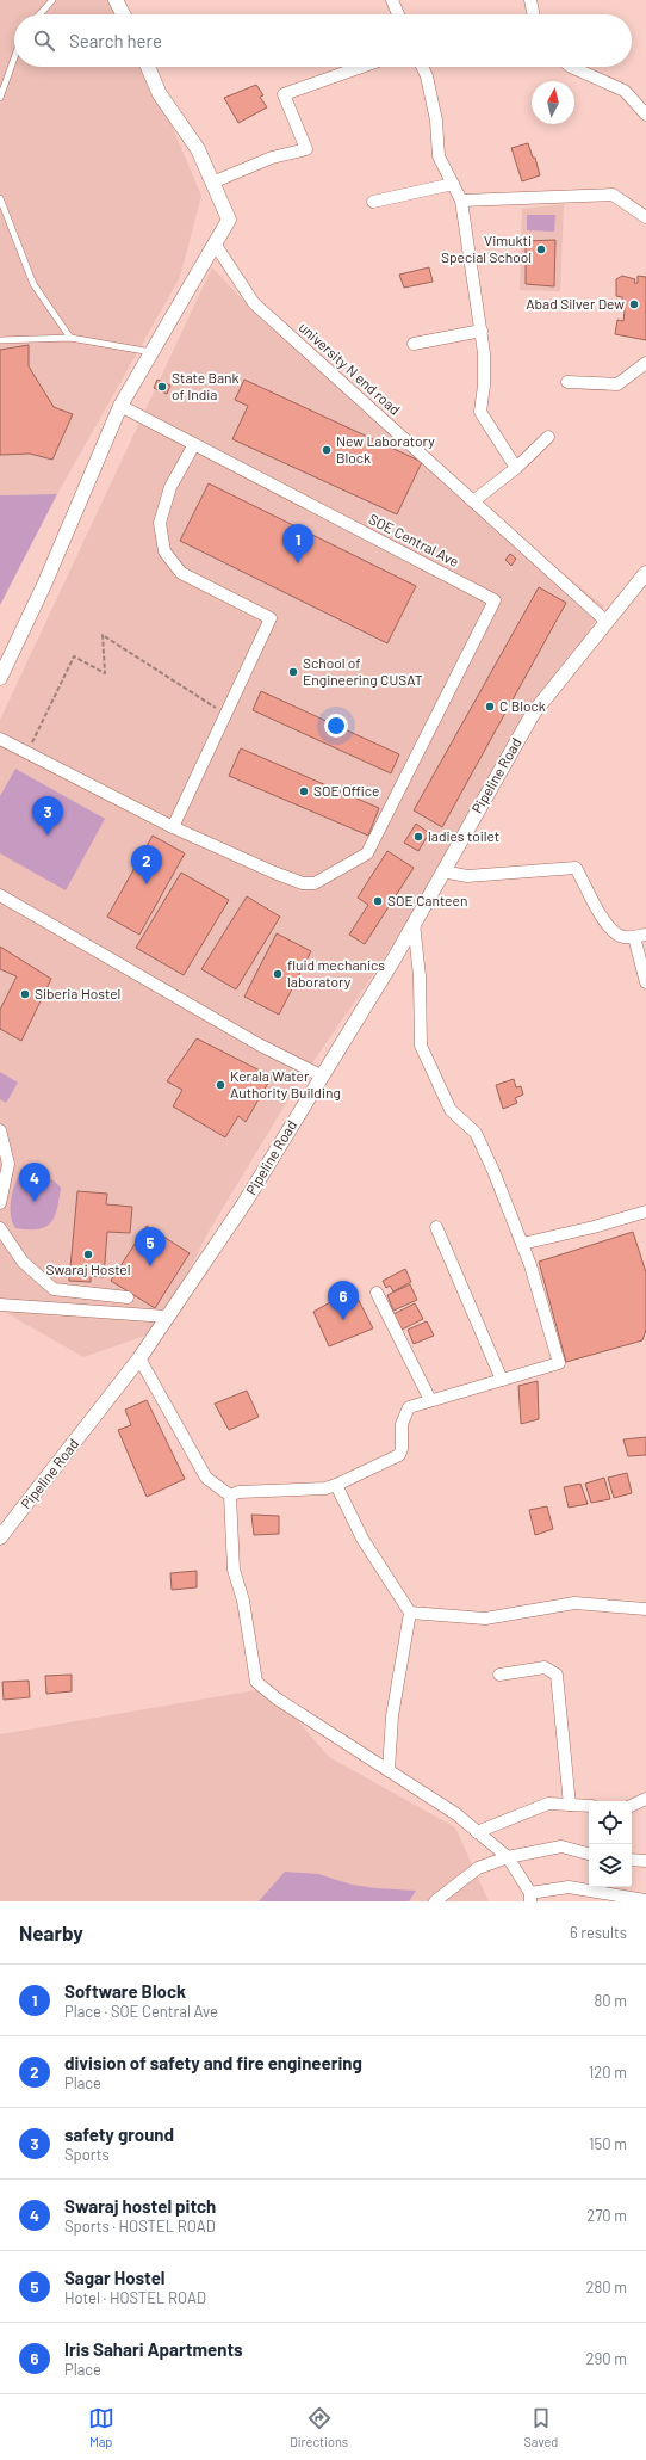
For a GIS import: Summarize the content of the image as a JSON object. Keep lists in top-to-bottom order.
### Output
{
  "streets": {
    "street": ["university N end road", "SOE Central Ave", "Pipeline Road"]
  },
  "crossings": [
    ["university N end road", "Pipeline Road"]
  ],
  "places": [
    "Vimukti Special School",
    "Abad Silver Dew",
    "State Bank of India",
    "New Laboratory Block",
    "School of Engineering CUSAT",
    "C Block",
    "SOE Office",
    "ladies toilet",
    "SOE Canteen",
    "fluid mechanics laboratory",
    "Siberia Hostel",
    "Kerala Water Authority Building",
    "Swaraj Hostel"
  ],
  "north": "top",
  "page": {
    "search": "Search here",
    "pins": [
      "1",
      "3",
      "2",
      "4",
      "5",
      "6"
    ],
    "heading": ["Nearby", "6 results"],
    "list": [
      {
        "mark": "1",
        "name": "Software Block",
        "note": "Place · SOE Central Ave",
        "value": "80 m"
      },
      {
        "mark": "2",
        "name": "division of safety and fire engineering",
        "note": "Place",
        "value": "120 m"
      },
      {
        "mark": "3",
        "name": "safety ground",
        "note": "Sports",
        "value": "150 m"
      },
      {
        "mark": "4",
        "name": "Swaraj hostel pitch",
        "note": "Sports · HOSTEL ROAD",
        "value": "270 m"
      },
      {
        "mark": "5",
        "name": "Sagar Hostel",
        "note": "Hotel · HOSTEL ROAD",
        "value": "280 m"
      },
      {
        "mark": "6",
        "name": "Iris Sahari Apartments",
        "note": "Place",
        "value": "290 m"
      }
    ],
    "nav": ["Map", "Directions", "Saved"]
  }
}
